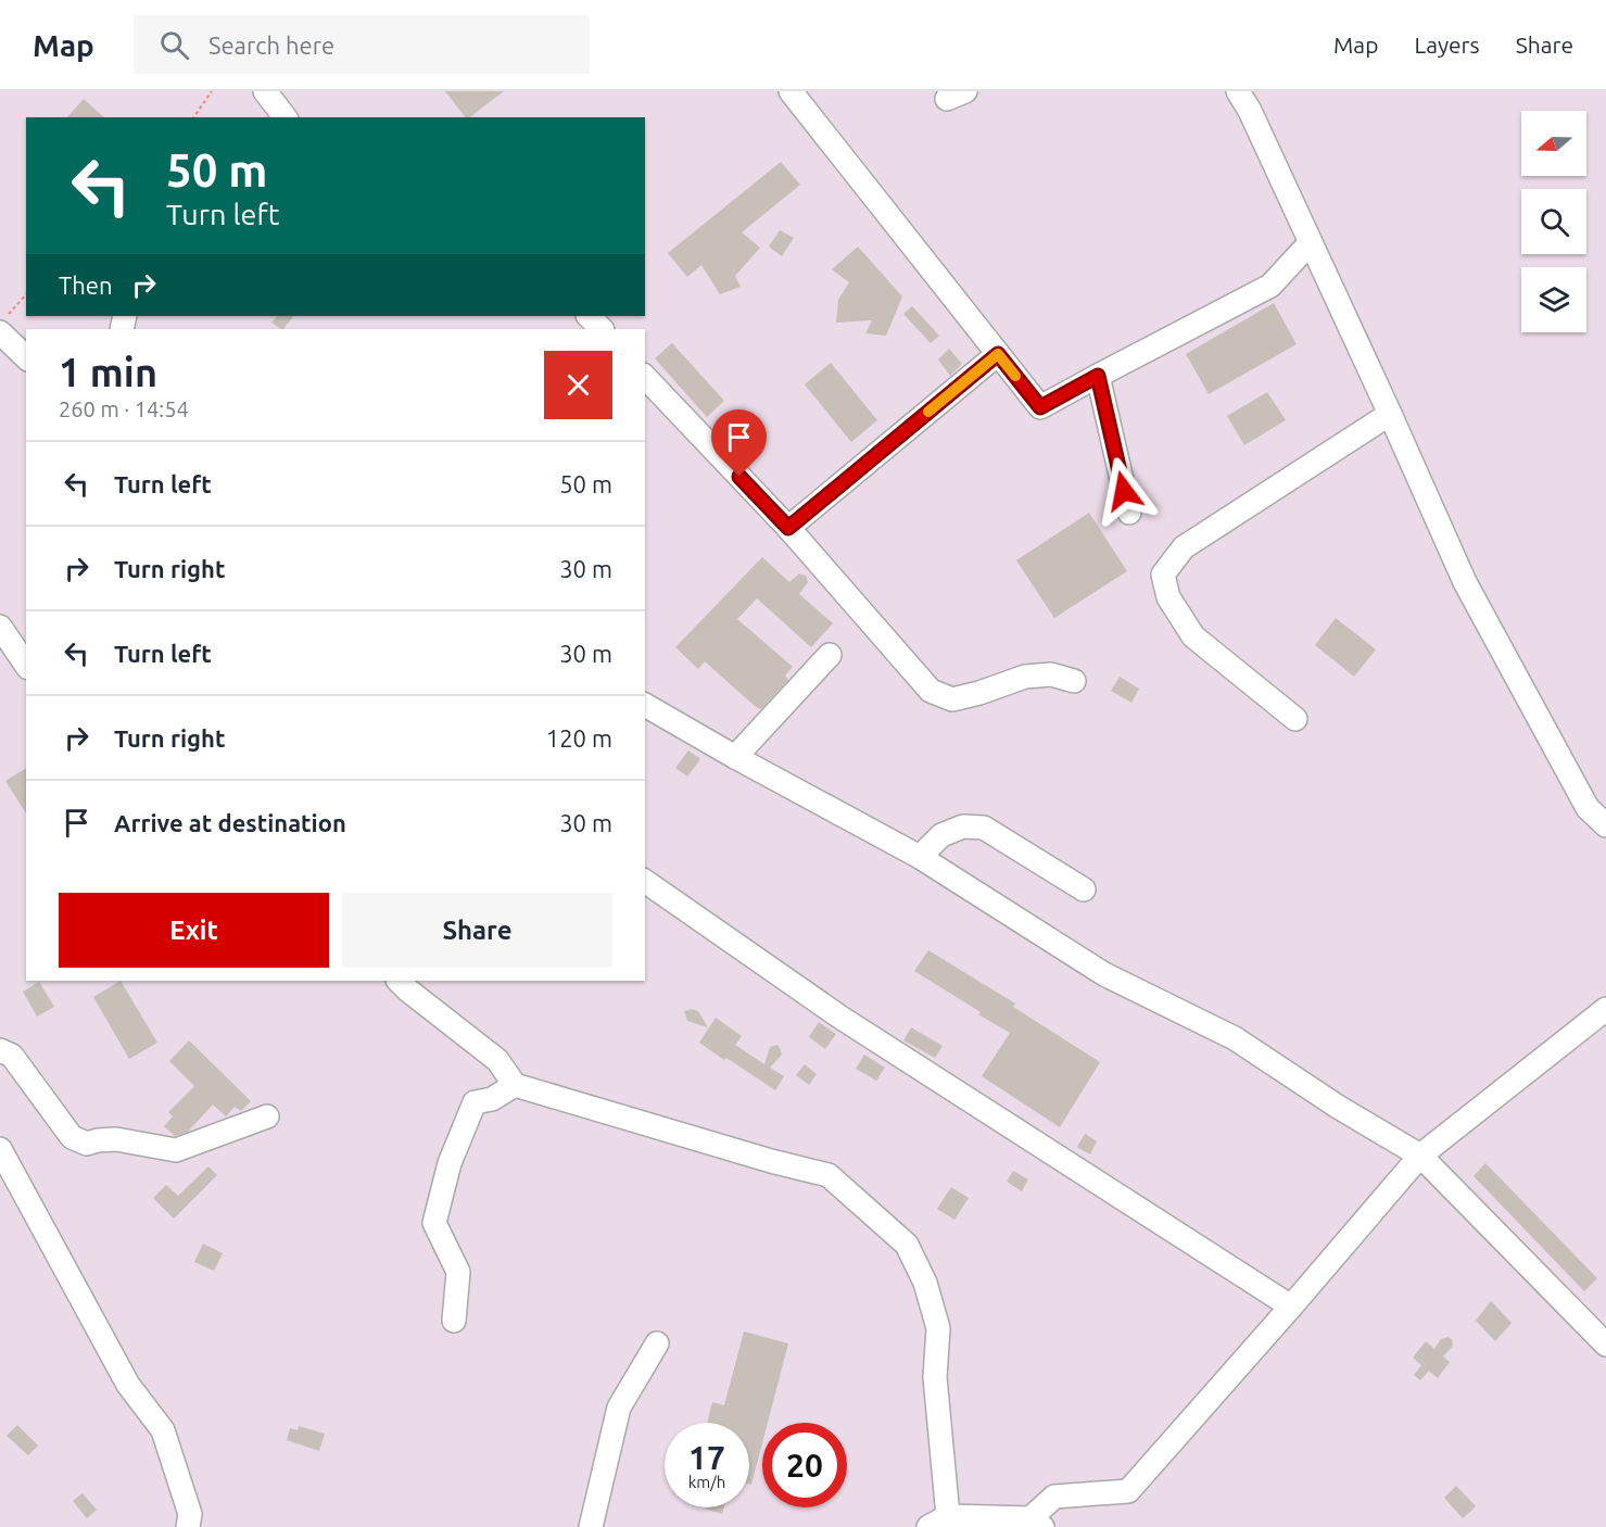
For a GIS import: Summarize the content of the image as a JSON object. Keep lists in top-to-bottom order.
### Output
{
  "north": "left",
  "page": {
    "header": "Map",
    "search": "Search here",
    "nav": ["Map", "Layers", "Share"],
    "turn": ["50 m", "Turn left"],
    "then": "Then",
    "heading": ["1 min", "260 m · 14:54"],
    "list": [
      {
        "name": "Turn left",
        "value": "50 m"
      },
      {
        "name": "Turn right",
        "value": "30 m"
      },
      {
        "name": "Turn left",
        "value": "30 m"
      },
      {
        "name": "Turn right",
        "value": "120 m"
      },
      {
        "name": "Arrive at destination",
        "value": "30 m"
      }
    ],
    "buttons": ["Exit", "Share"],
    "speed": "17 km/h",
    "limit": "20"
  }
}
